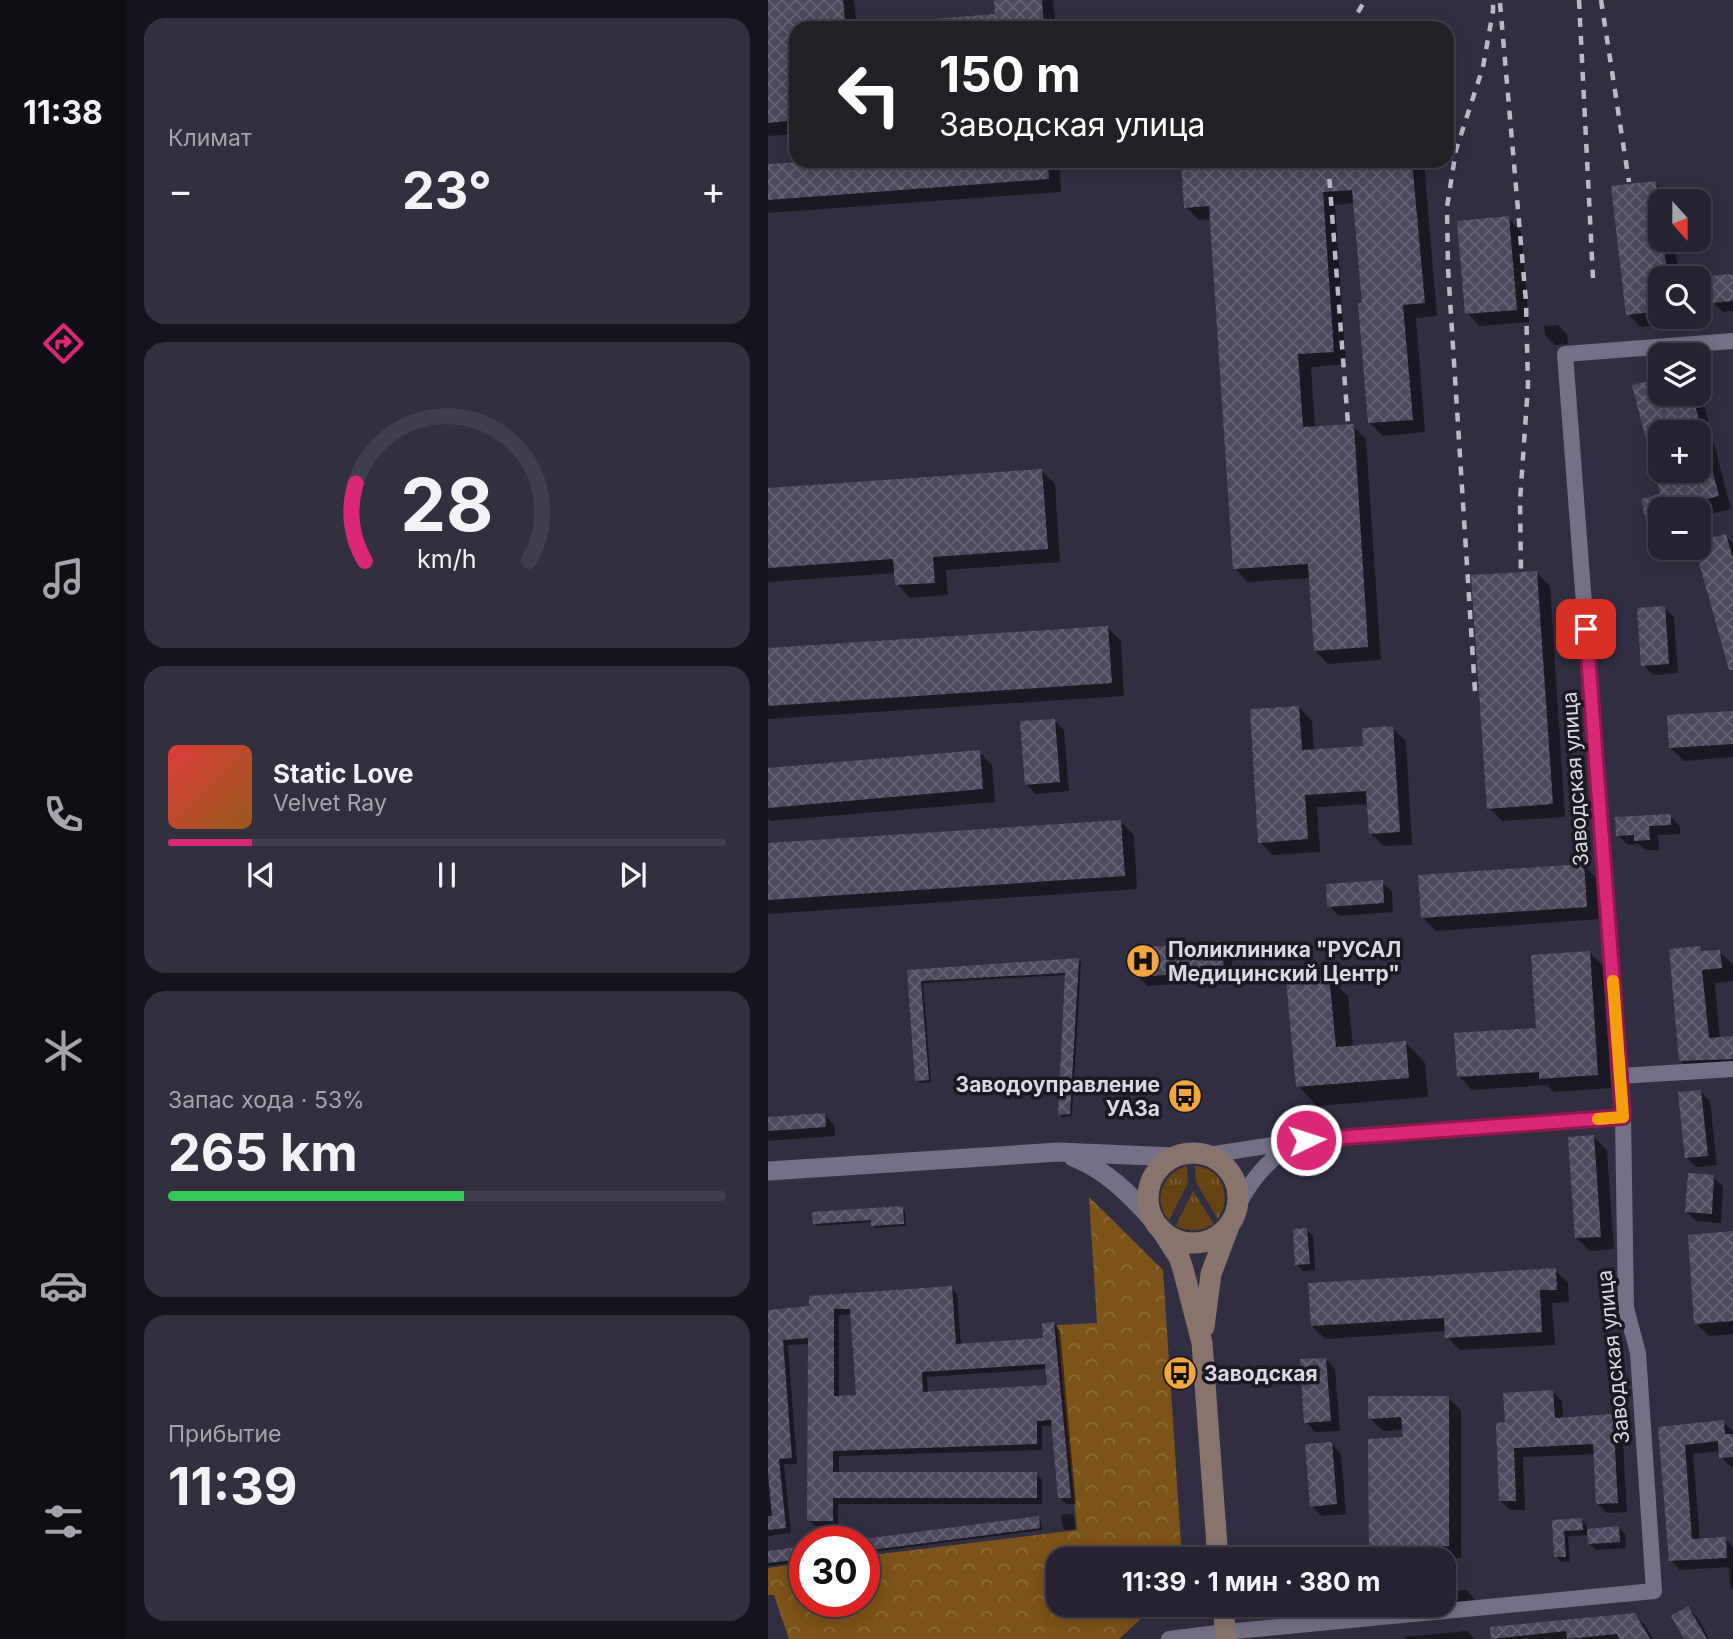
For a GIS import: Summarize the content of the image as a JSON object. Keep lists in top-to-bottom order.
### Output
{
  "streets": {
    "street": ["Заводская улица"]
  },
  "places": {
    "hospital": ["Поликлиника \"РУСАЛ Медицинский Центр\""],
    "bus stop": ["Заводоуправление УАЗа", "Заводская"]
  },
  "north": "bottom",
  "page": {
    "tabs": "11:38",
    "tile": [
      "Климат",
      ["Запас хода · 53%", "265 km"],
      ["Прибытие", "11:39"]
    ],
    "turn": ["150 m", "Заводская улица"],
    "heat": ["−", "23°", "+"],
    "map_buttons": ["+", "−"],
    "song": ["Static Love", "Velvet Ray"],
    "limit": "30",
    "trip": "11:39 · 1 мин · 380 m",
    "gauge": ["28", "km/h"]
  }
}
